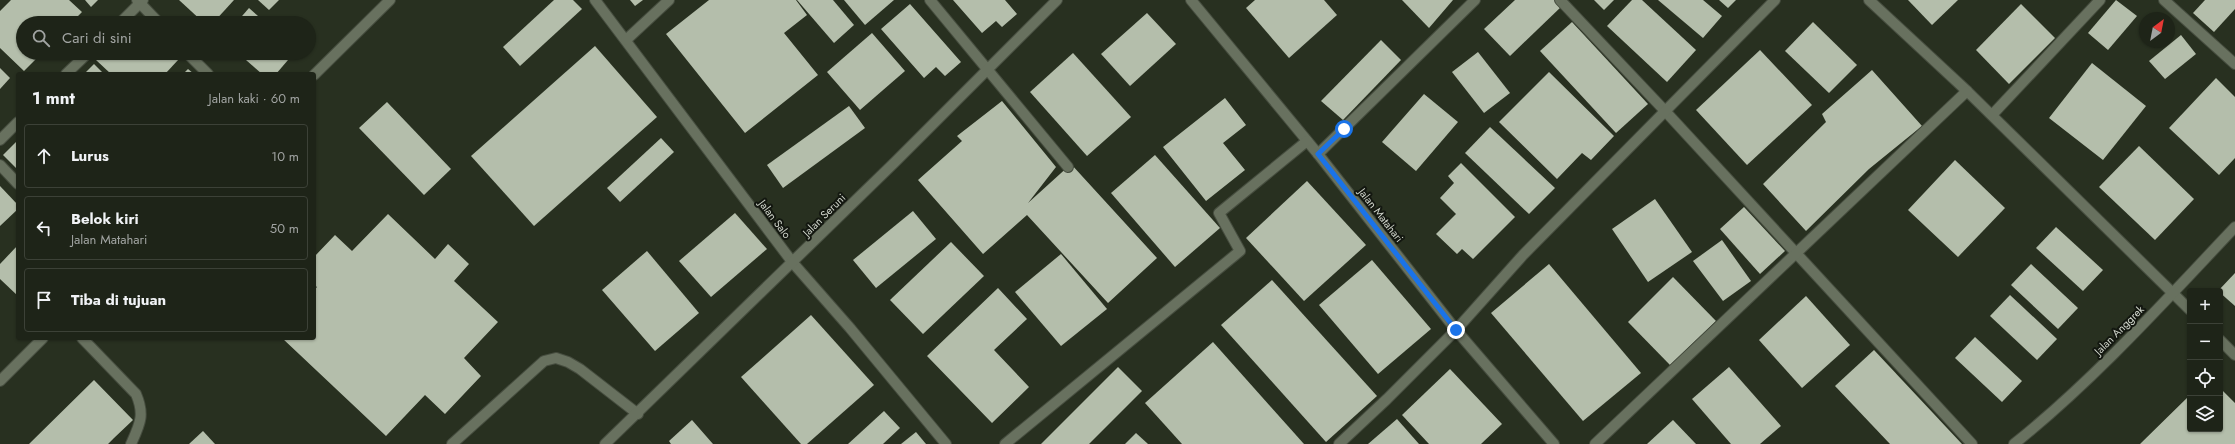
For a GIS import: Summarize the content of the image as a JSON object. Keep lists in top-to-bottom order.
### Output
{
  "streets": {
    "street": [
      "Jalan Seruni",
      "Jalan Matahari",
      "Jalan Salo",
      "Jalan Anggrek"
    ]
  },
  "crossings": [
    ["Jalan Seruni", "Jalan Salo"]
  ],
  "north": "top right",
  "page": {
    "search": "Cari di sini",
    "heading": ["1 mnt", "Jalan kaki · 60 m"],
    "list": [
      ["Lurus", "10 m"],
      ["Belok kiri", "Jalan Matahari", "50 m"],
      "Tiba di tujuan"
    ],
    "map_buttons": ["+", "−"]
  }
}
